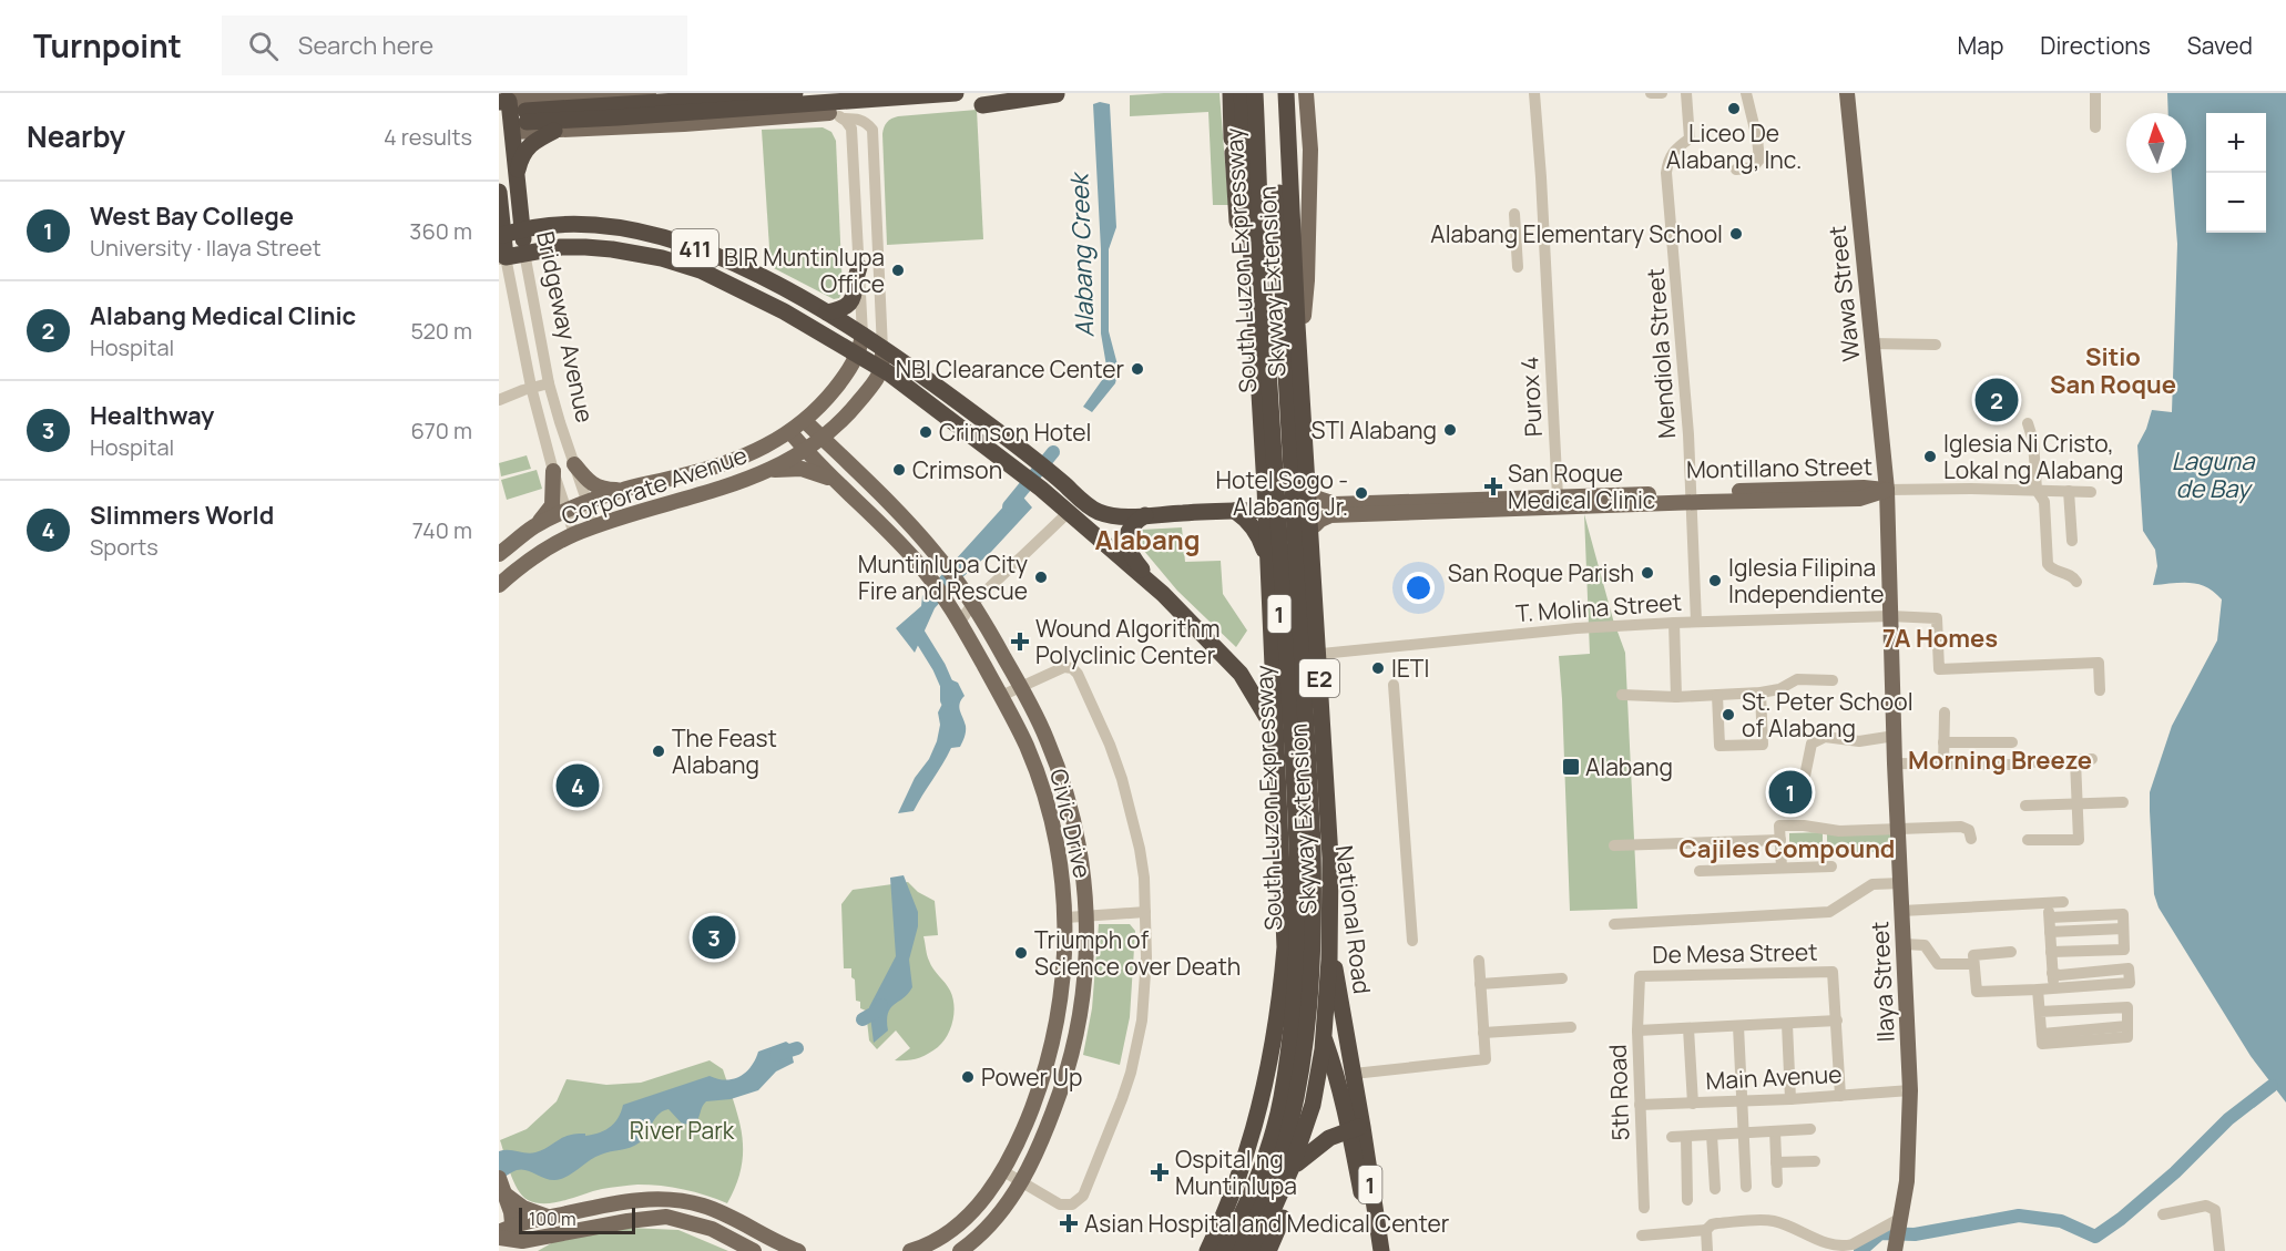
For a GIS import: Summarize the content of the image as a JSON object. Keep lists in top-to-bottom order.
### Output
{
  "streets": {
    "highway": [
      "411",
      "South Luzon Expressway",
      "Skyway Extension",
      "Bridgeway Avenue",
      "1",
      "E2",
      "National Road"
    ],
    "main road": [
      "Wawa Street",
      "Montillano Street",
      "Corporate Avenue",
      "Civic Drive",
      "Ilaya Street"
    ],
    "street": [
      "Mendiola Street",
      "Purox 4",
      "T. Molina Street",
      "De Mesa Street",
      "Main Avenue",
      "5th Road"
    ]
  },
  "crossings": [
    ["411", "Bridgeway Avenue"],
    ["411", "Corporate Avenue"],
    ["411", "National Road"],
    ["Wawa Street", "Montillano Street"],
    ["Wawa Street", "Ilaya Street"],
    ["Bridgeway Avenue", "Corporate Avenue"],
    ["Mendiola Street", "Montillano Street"],
    ["Mendiola Street", "T. Molina Street"],
    ["Purox 4", "Montillano Street"],
    ["Montillano Street", "Ilaya Street"],
    ["Corporate Avenue", "Civic Drive"],
    ["T. Molina Street", "National Road"],
    ["T. Molina Street", "Ilaya Street"],
    ["De Mesa Street", "5th Road"],
    ["Ilaya Street", "Main Avenue"],
    ["Main Avenue", "5th Road"]
  ],
  "districts": [
    "Sitio San Roque",
    "Alabang",
    "7A Homes",
    "Morning Breeze",
    "Cajiles Compound"
  ],
  "water": ["Alabang Creek", "Laguna de Bay"],
  "parks": ["River Park"],
  "places": {
    "other": [
      "Liceo De Alabang, Inc.",
      "Alabang Elementary School",
      "BIR Muntinlupa Office",
      "NBI Clearance Center",
      "STI Alabang",
      "Crimson Hotel",
      "Iglesia Ni Cristo, Lokal ng Alabang",
      "Crimson",
      "Hotel Sogo - Alabang Jr.",
      "San Roque Parish",
      "Muntinlupa City Fire and Rescue",
      "Iglesia Filipina Independiente",
      "IETI",
      "St. Peter School of Alabang",
      "The Feast Alabang",
      "Triumph of Science over Death",
      "Power Up"
    ],
    "health": [
      "San Roque Medical Clinic",
      "Wound Algorithm Polyclinic Center",
      "Ospital ng Muntinlupa",
      "Asian Hospital and Medical Center"
    ],
    "transit": ["Alabang"]
  },
  "scale_bar": "100 m",
  "north": "top",
  "page": {
    "header": "Turnpoint",
    "search": "Search here",
    "nav": ["Map", "Directions", "Saved"],
    "heading": ["Nearby", "4 results"],
    "map_buttons": ["+", "−"],
    "list": [
      {
        "mark": "1",
        "name": "West Bay College",
        "note": "University · Ilaya Street",
        "value": "360 m"
      },
      {
        "mark": "2",
        "name": "Alabang Medical Clinic",
        "note": "Hospital",
        "value": "520 m"
      },
      {
        "mark": "3",
        "name": "Healthway",
        "note": "Hospital",
        "value": "670 m"
      },
      {
        "mark": "4",
        "name": "Slimmers World",
        "note": "Sports",
        "value": "740 m"
      }
    ],
    "pins": [
      "2",
      "4",
      "1",
      "3"
    ],
    "scale": "100 m"
  }
}
